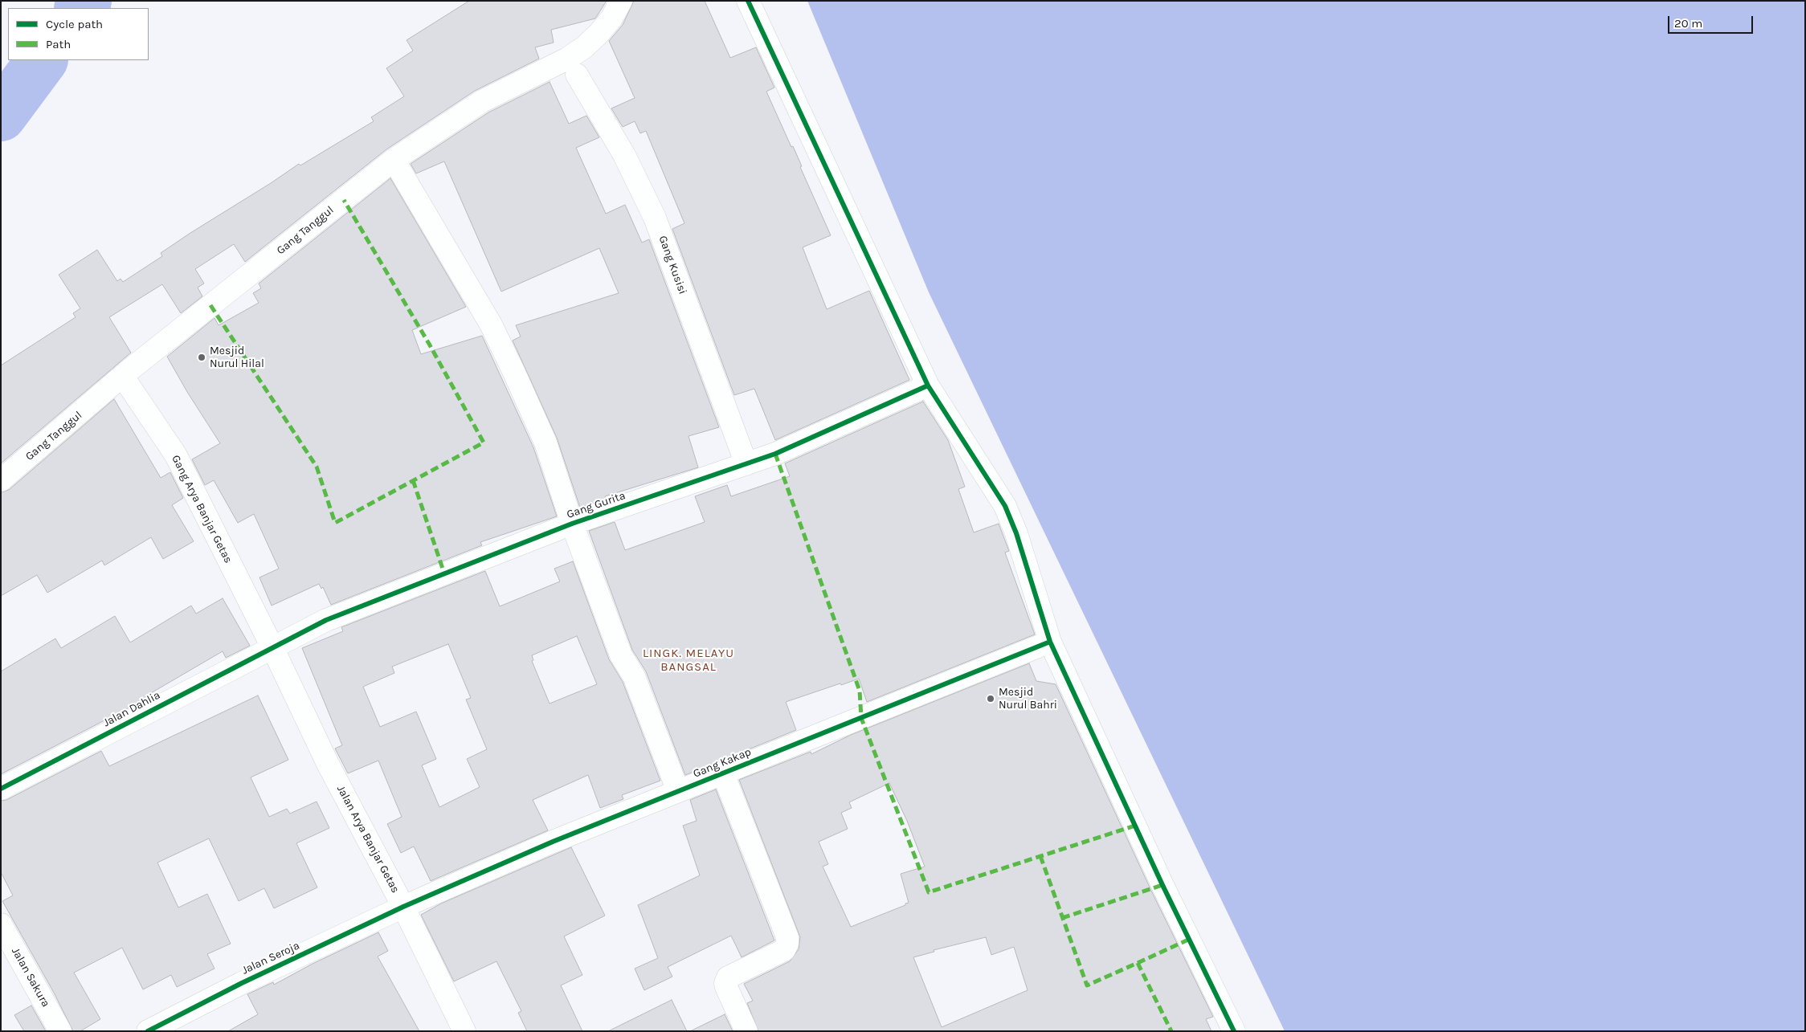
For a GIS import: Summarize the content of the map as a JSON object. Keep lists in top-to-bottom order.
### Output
{
  "streets": {
    "street": [
      "Gang Tanggul",
      "Gang Kusisi",
      "Gang Gurita",
      "Gang Arya Banjar Getas",
      "Jalan Dahlia",
      "Gang Kakap",
      "Jalan Arya Banjar Getas",
      "Jalan Seroja",
      "Jalan Sakura"
    ]
  },
  "crossings": [
    ["Gang Tanggul", "Gang Arya Banjar Getas"],
    ["Gang Kusisi", "Gang Gurita"],
    ["Gang Gurita", "Gang Arya Banjar Getas"],
    ["Gang Gurita", "Jalan Dahlia"],
    ["Gang Gurita", "Jalan Arya Banjar Getas"],
    ["Gang Arya Banjar Getas", "Jalan Dahlia"],
    ["Gang Arya Banjar Getas", "Jalan Arya Banjar Getas"],
    ["Jalan Dahlia", "Jalan Arya Banjar Getas"],
    ["Gang Kakap", "Jalan Arya Banjar Getas"],
    ["Gang Kakap", "Jalan Seroja"],
    ["Jalan Arya Banjar Getas", "Jalan Seroja"]
  ],
  "districts": ["LINGK. MELAYU BANGSAL"],
  "places": ["Mesjid Nurul Hilal", "Mesjid Nurul Bahri"],
  "legend": ["Cycle path", "Path"],
  "scale_bar": "20 m"
}
